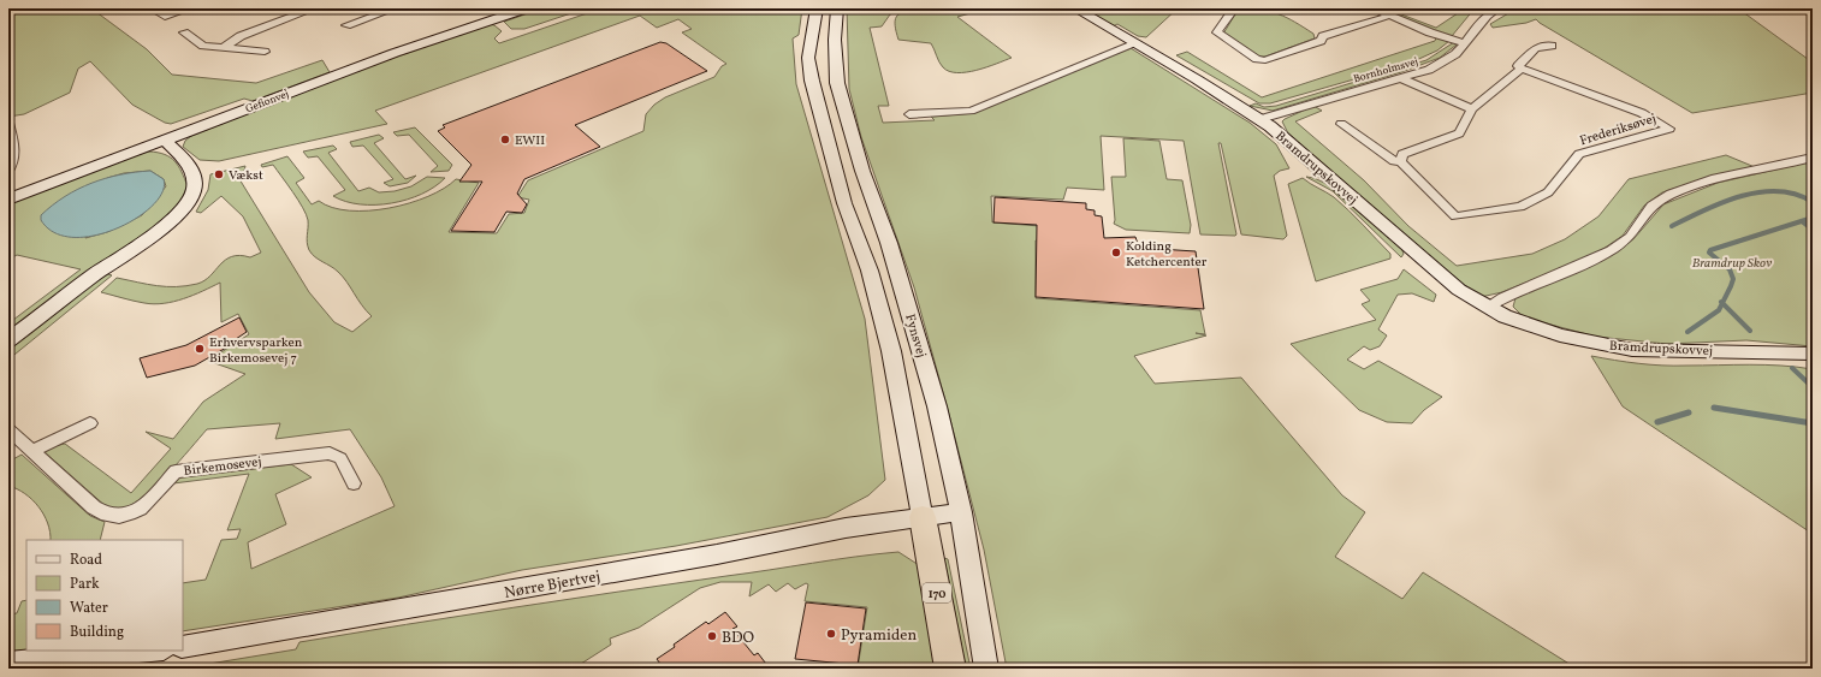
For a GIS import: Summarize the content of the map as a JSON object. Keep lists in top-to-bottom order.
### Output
{
  "streets": {
    "highway": ["170"],
    "main road": [
      "Gefionvej",
      "Bramdrupskovvej",
      "Fynsvej",
      "Nørre Bjertvej"
    ],
    "street": ["Bornholmsvej", "Frederiksøvej", "Birkemosevej"]
  },
  "crossings": [
    ["Bornholmsvej", "Bramdrupskovvej"],
    ["Fynsvej", "Nørre Bjertvej"],
    ["Nørre Bjertvej", "170"]
  ],
  "parks": ["Bramdrup Skov"],
  "places": [
    "EWII",
    "Vækst",
    "Kolding Ketchercenter",
    "Erhvervsparken Birkemosevej 7",
    "Pyramiden",
    "BDO"
  ],
  "legend": [
    "Road",
    "Park",
    "Water",
    "Building"
  ]
}
